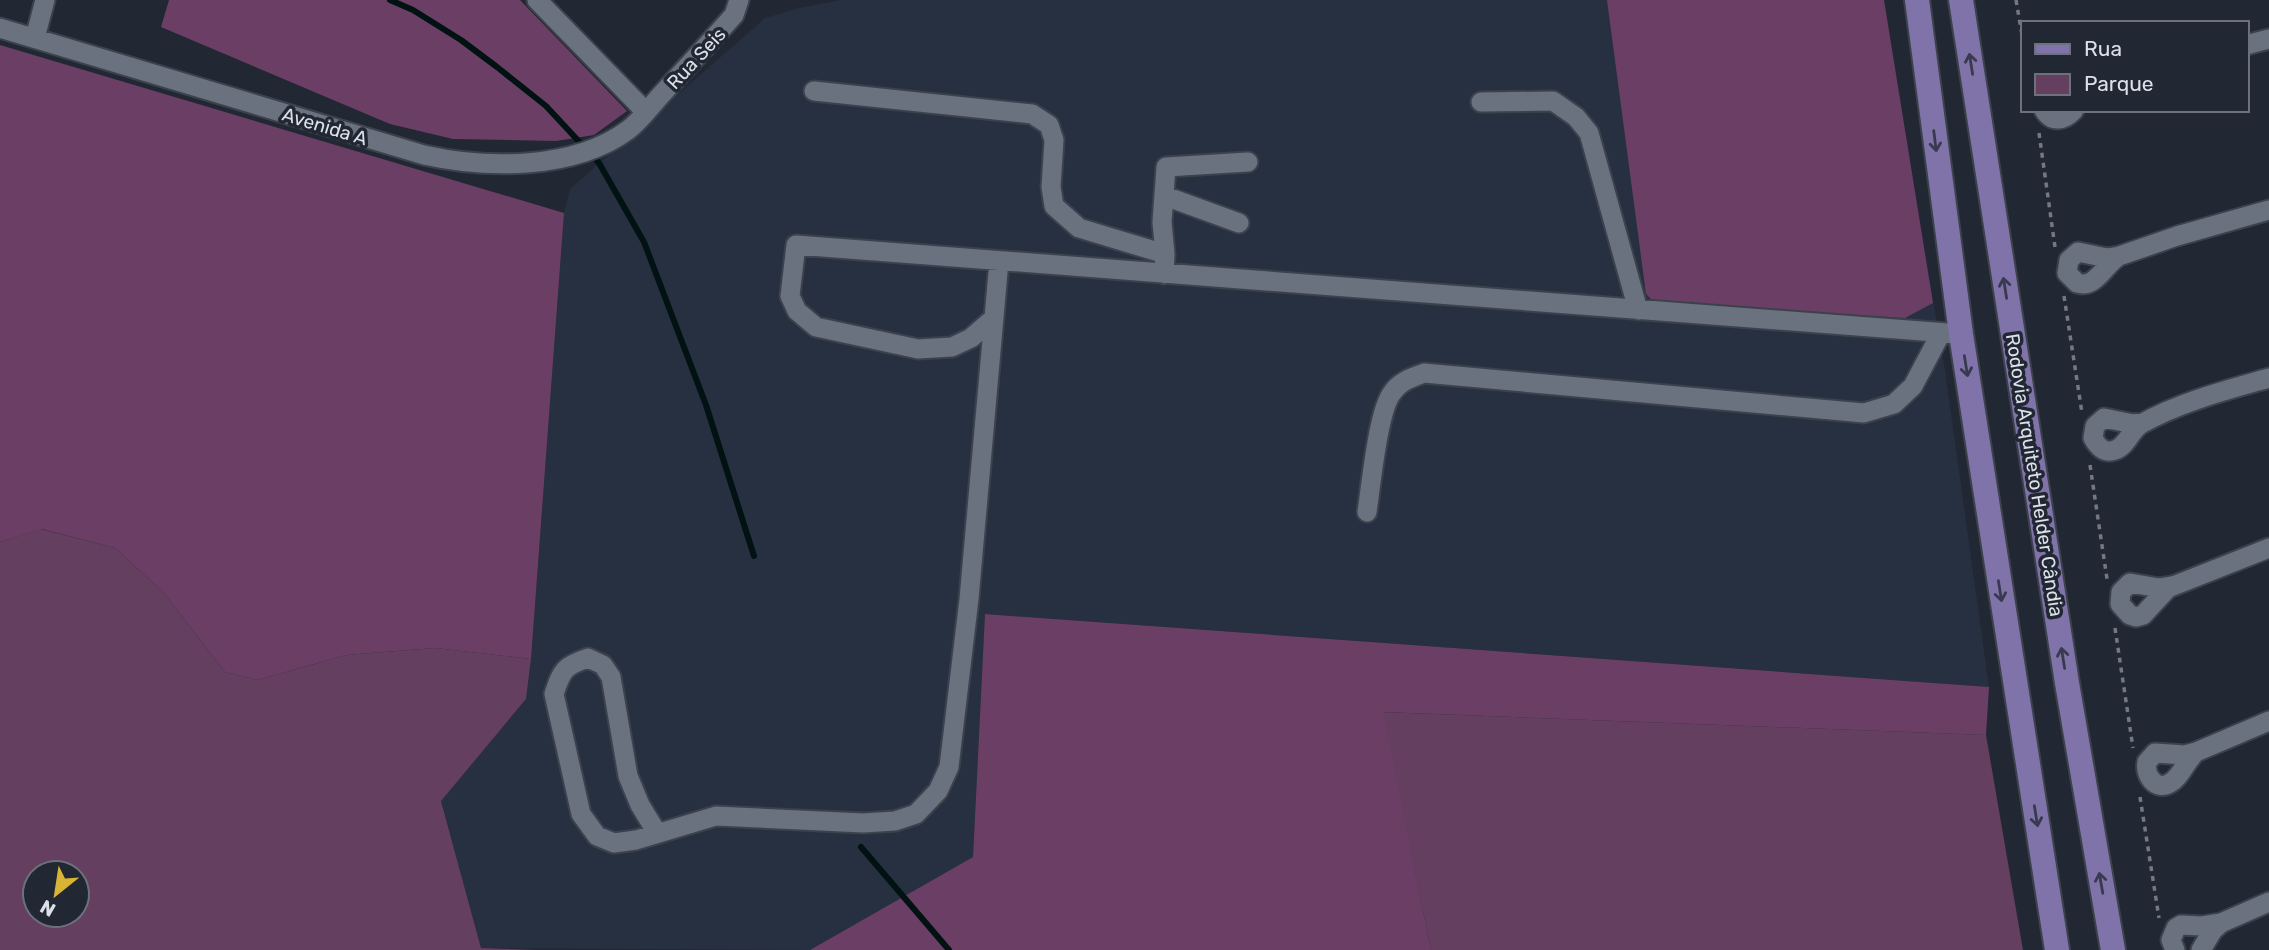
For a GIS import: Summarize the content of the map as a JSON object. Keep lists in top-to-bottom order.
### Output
{
  "streets": {
    "main road": ["Rodovia Arquiteto Helder Cândia"],
    "street": ["Rua Seis", "Avenida A"]
  },
  "crossings": [
    ["Rua Seis", "Avenida A"]
  ],
  "legend": ["Rua", "Parque"],
  "north": "bottom left"
}
